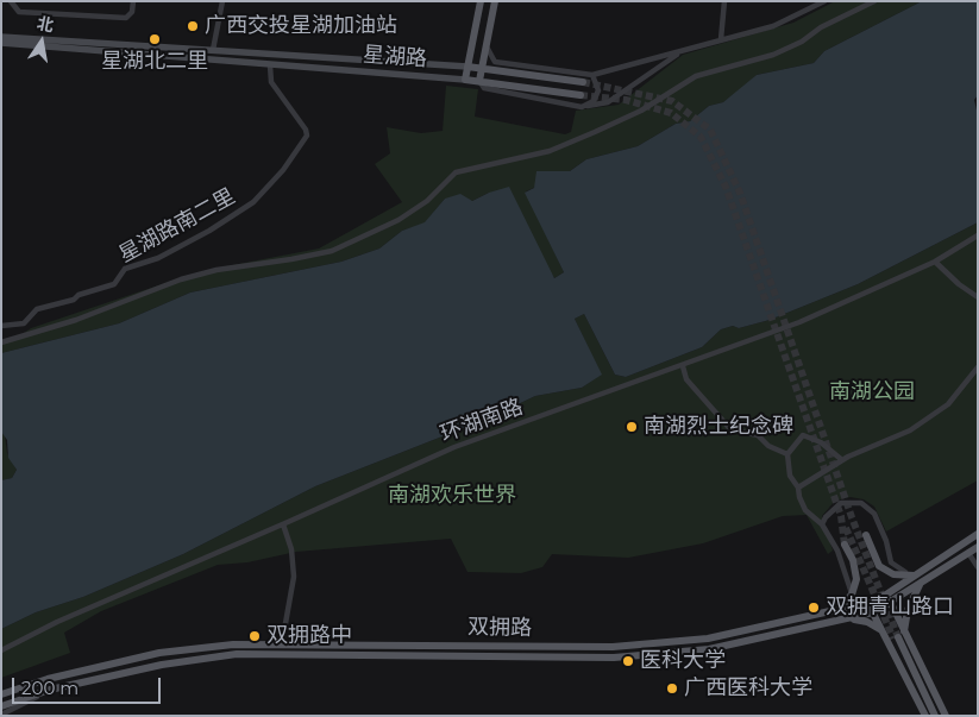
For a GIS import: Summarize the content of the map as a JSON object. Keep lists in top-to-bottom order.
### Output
{
  "streets": {
    "main road": ["星湖路", "双拥路"],
    "street": ["星湖路南二里", "环湖南路"]
  },
  "crossings": [
    ["星湖路", "星湖路南二里"]
  ],
  "parks": ["南湖公园", "南湖欢乐世界"],
  "places": [
    "广西交投星湖加油站",
    "星湖北二里",
    "南湖烈士纪念碑",
    "双拥青山路口",
    "双拥路中",
    "医科大学",
    "广西医科大学"
  ],
  "scale_bar": "200 m",
  "north": "top"
}
